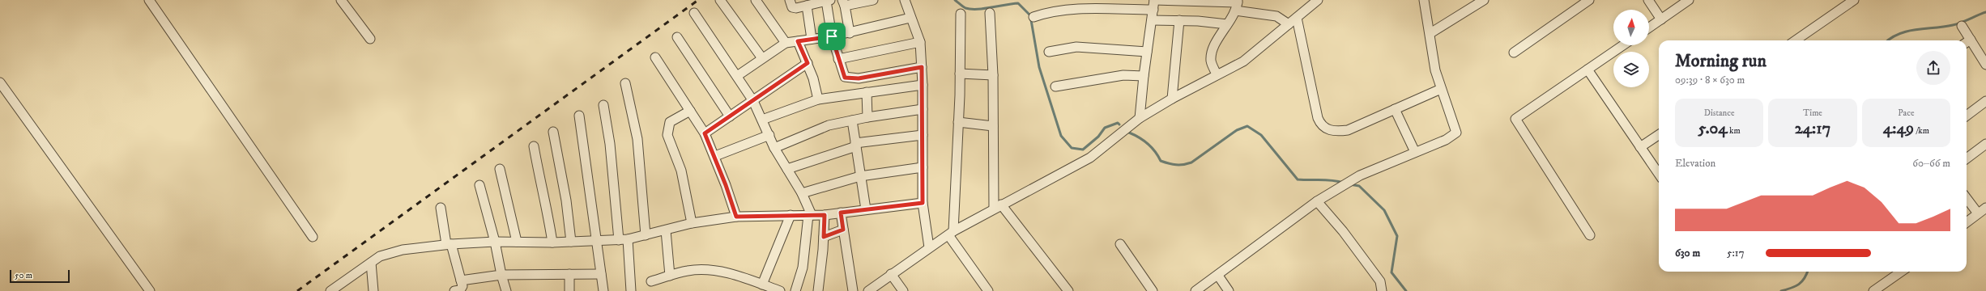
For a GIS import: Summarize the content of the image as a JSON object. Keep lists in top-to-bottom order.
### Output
{
  "scale_bar": "50 m",
  "north": "top",
  "page": {
    "heading": ["Morning run", "09:39 · 8 × 630 m"],
    "stats": [
      ["Distance", "5.04 km"],
      ["Time", "24:17"],
      ["Pace", "4:49 /km"]
    ],
    "chart": ["Elevation", "60–66 m"],
    "list": [
      {
        "name": "630 m",
        "note": "5:17"
      }
    ],
    "scale": "50 m"
  }
}
